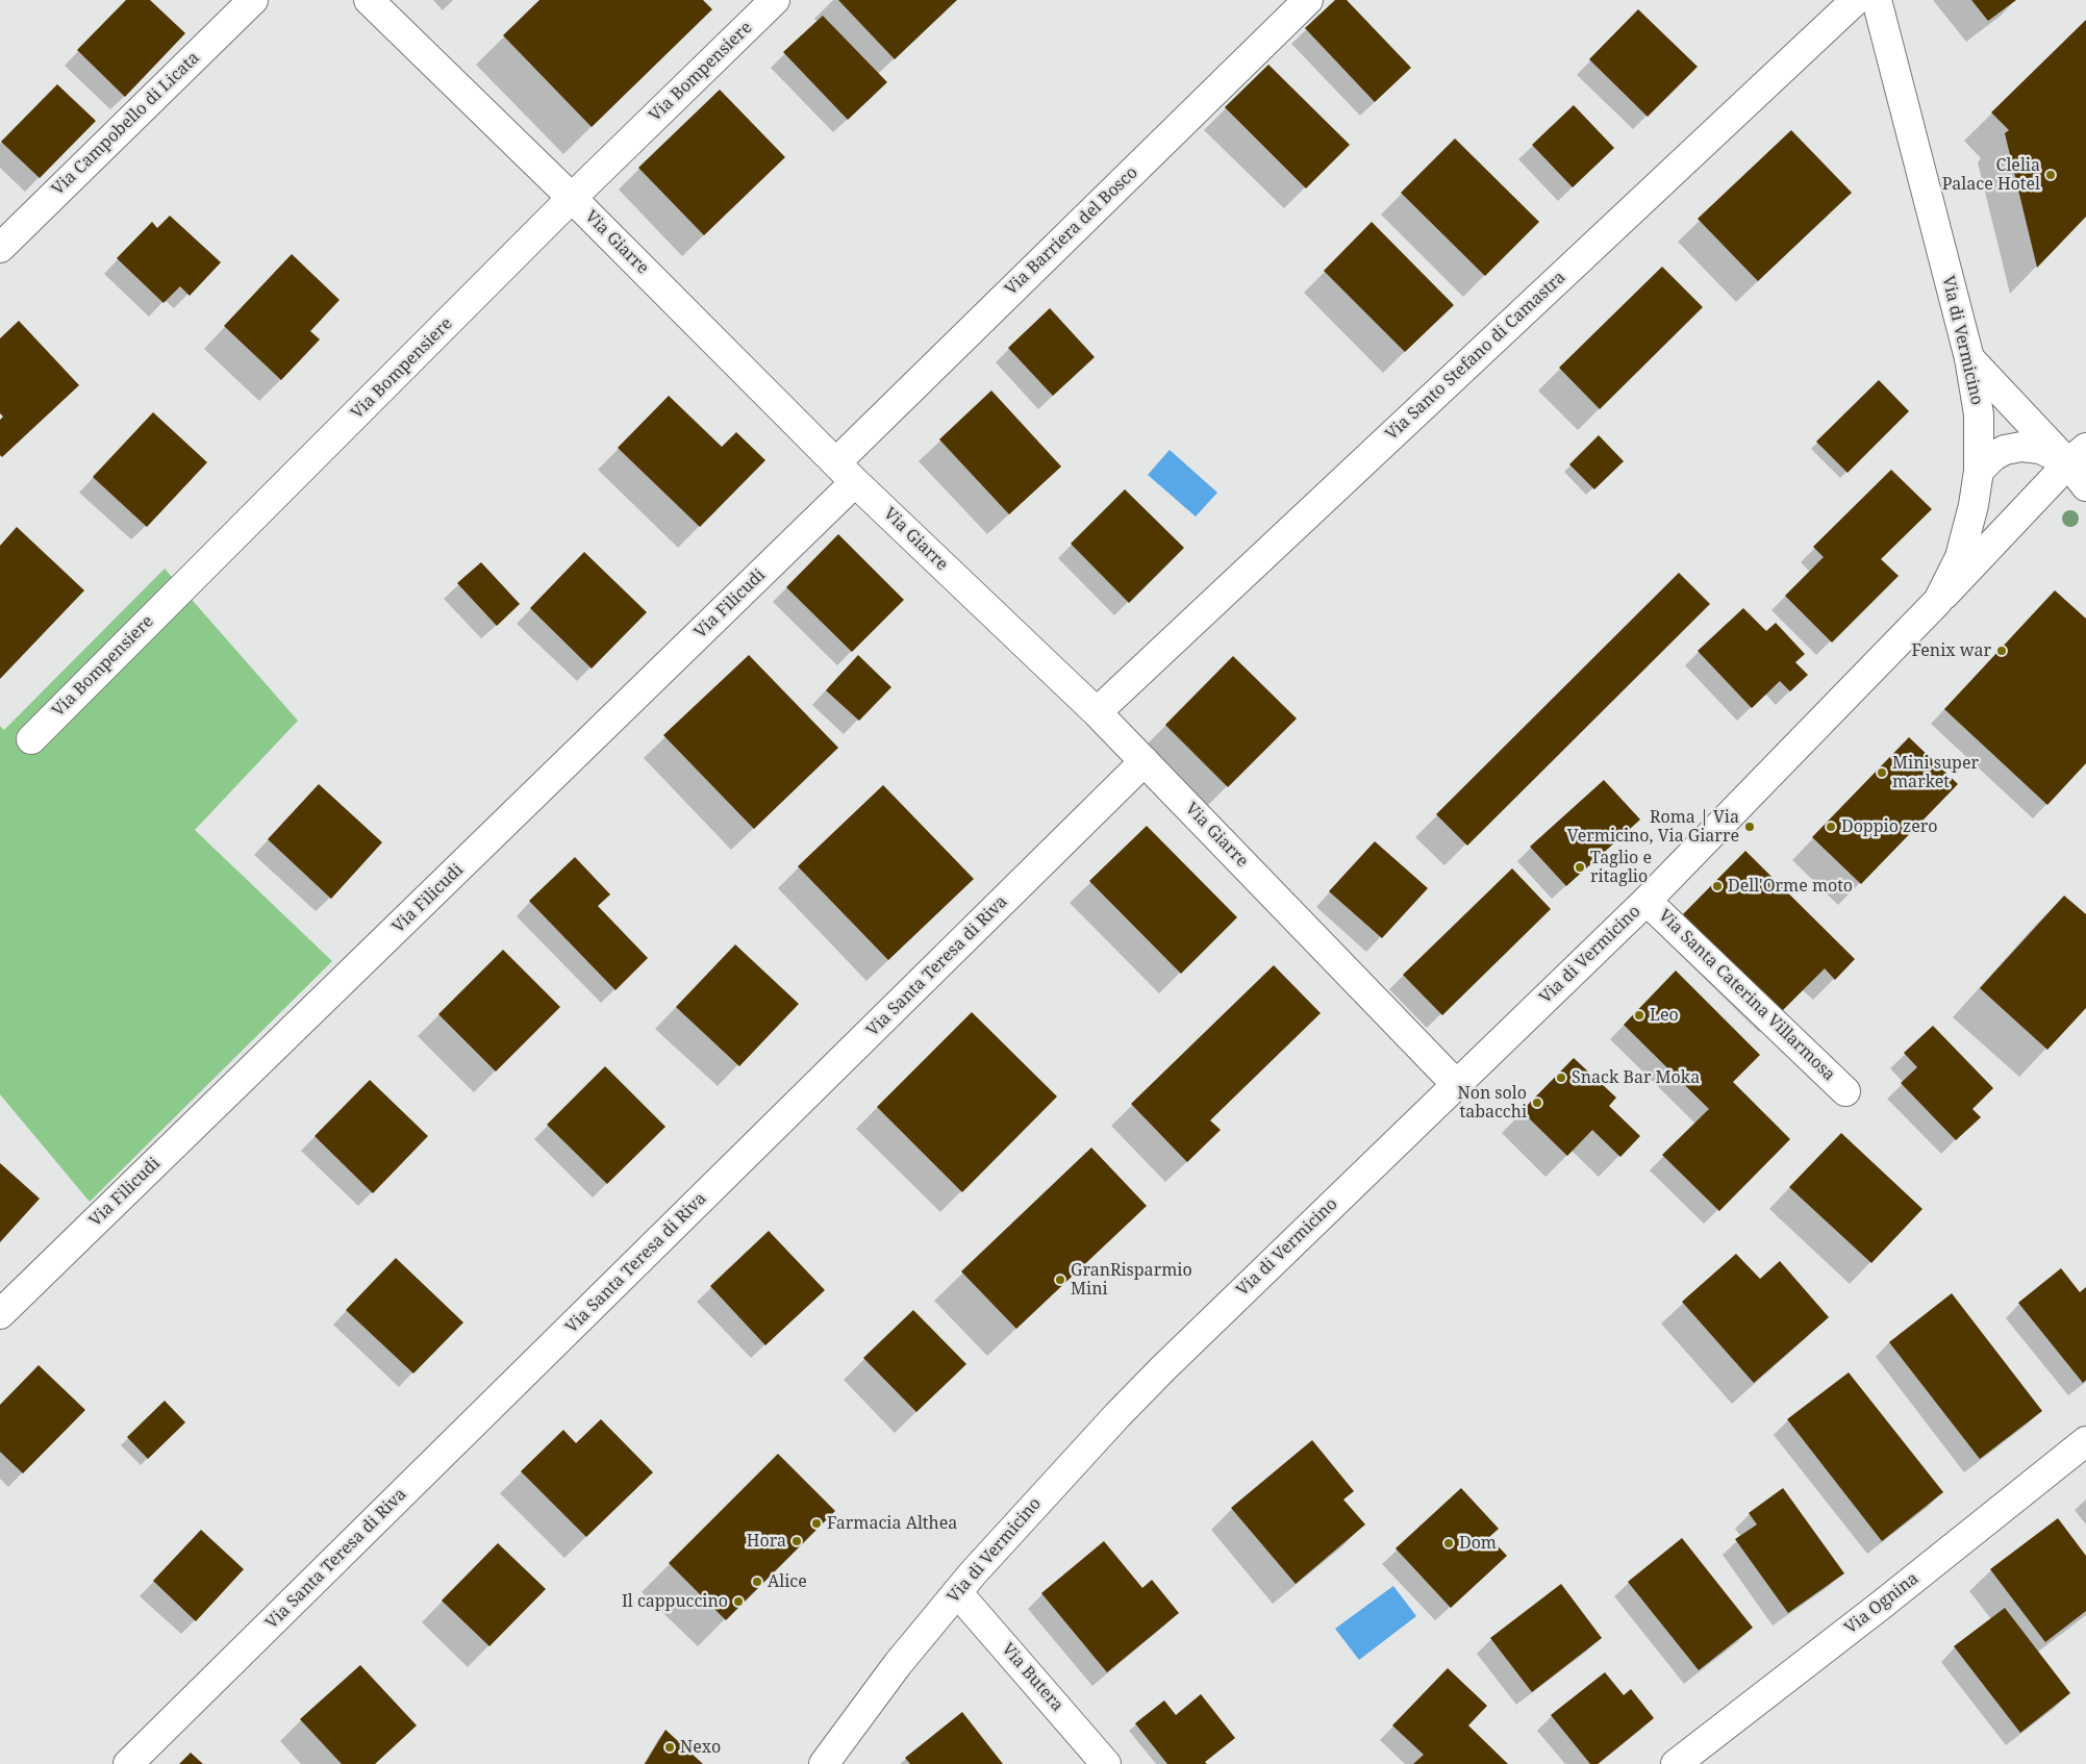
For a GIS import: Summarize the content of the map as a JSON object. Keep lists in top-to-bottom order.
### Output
{
  "streets": {
    "street": [
      "Via Bompensiere",
      "Via Campobello di Licata",
      "Via Barriera del Bosco",
      "Via Giarre",
      "Via di Vermicino",
      "Via Santo Stefano di Camastra",
      "Via Filicudi",
      "Via Santa Teresa di Riva",
      "Via Santa Caterina Villarmosa",
      "Via Ognina",
      "Via Butera"
    ]
  },
  "crossings": [
    ["Via Bompensiere", "Via Giarre"],
    ["Via Barriera del Bosco", "Via Giarre"],
    ["Via Barriera del Bosco", "Via Filicudi"],
    ["Via Giarre", "Via di Vermicino"],
    ["Via Giarre", "Via Santo Stefano di Camastra"],
    ["Via Giarre", "Via Filicudi"],
    ["Via Giarre", "Via Santa Teresa di Riva"],
    ["Via di Vermicino", "Via Santa Caterina Villarmosa"],
    ["Via di Vermicino", "Via Butera"]
  ],
  "places": [
    "Clelia Palace Hotel",
    "Fenix war",
    "Mini super market",
    "Roma | Via Vermicino, Via Giarre",
    "Doppio zero",
    "Taglio e ritaglio",
    "Dell'Orme moto",
    "Leo",
    "Snack Bar Moka",
    "Non solo tabacchi",
    "GranRisparmio Mini",
    "Farmacia Althea",
    "Hora",
    "Dom",
    "Alice",
    "Il cappuccino",
    "Nexo"
  ]
}
